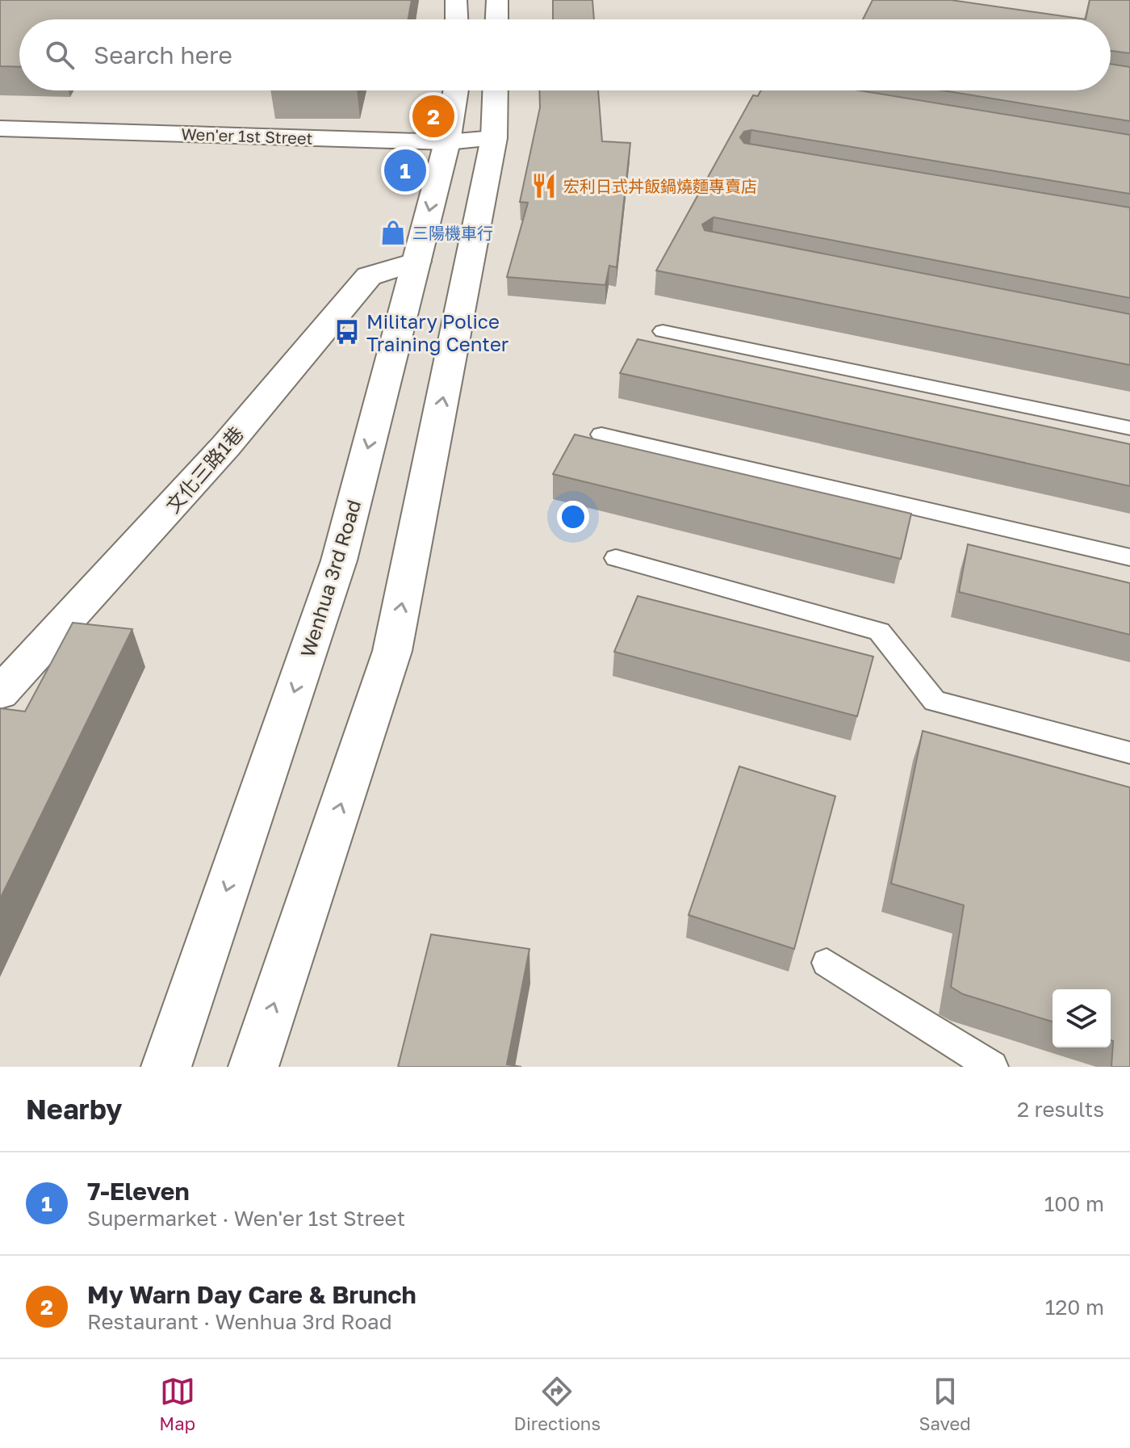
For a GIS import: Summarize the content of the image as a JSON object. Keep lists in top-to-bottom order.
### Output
{
  "streets": {
    "street": ["Wen'er 1st Street", "文化三路1巷", "Wenhua 3rd Road"]
  },
  "crossings": [
    ["Wen'er 1st Street", "Wenhua 3rd Road"],
    ["文化三路1巷", "Wenhua 3rd Road"]
  ],
  "places": {
    "restaurant": ["宏利日式丼飯鍋燒麵專賣店"],
    "shop": ["三陽機車行"],
    "bus stop": ["Military Police Training Center"]
  },
  "page": {
    "search": "Search here",
    "pins": ["2", "1"],
    "heading": ["Nearby", "2 results"],
    "list": [
      {
        "mark": "1",
        "name": "7-Eleven",
        "note": "Supermarket · Wen'er 1st Street",
        "value": "100 m"
      },
      {
        "mark": "2",
        "name": "My Warn Day Care & Brunch",
        "note": "Restaurant · Wenhua 3rd Road",
        "value": "120 m"
      }
    ],
    "nav": ["Map", "Directions", "Saved"]
  }
}
